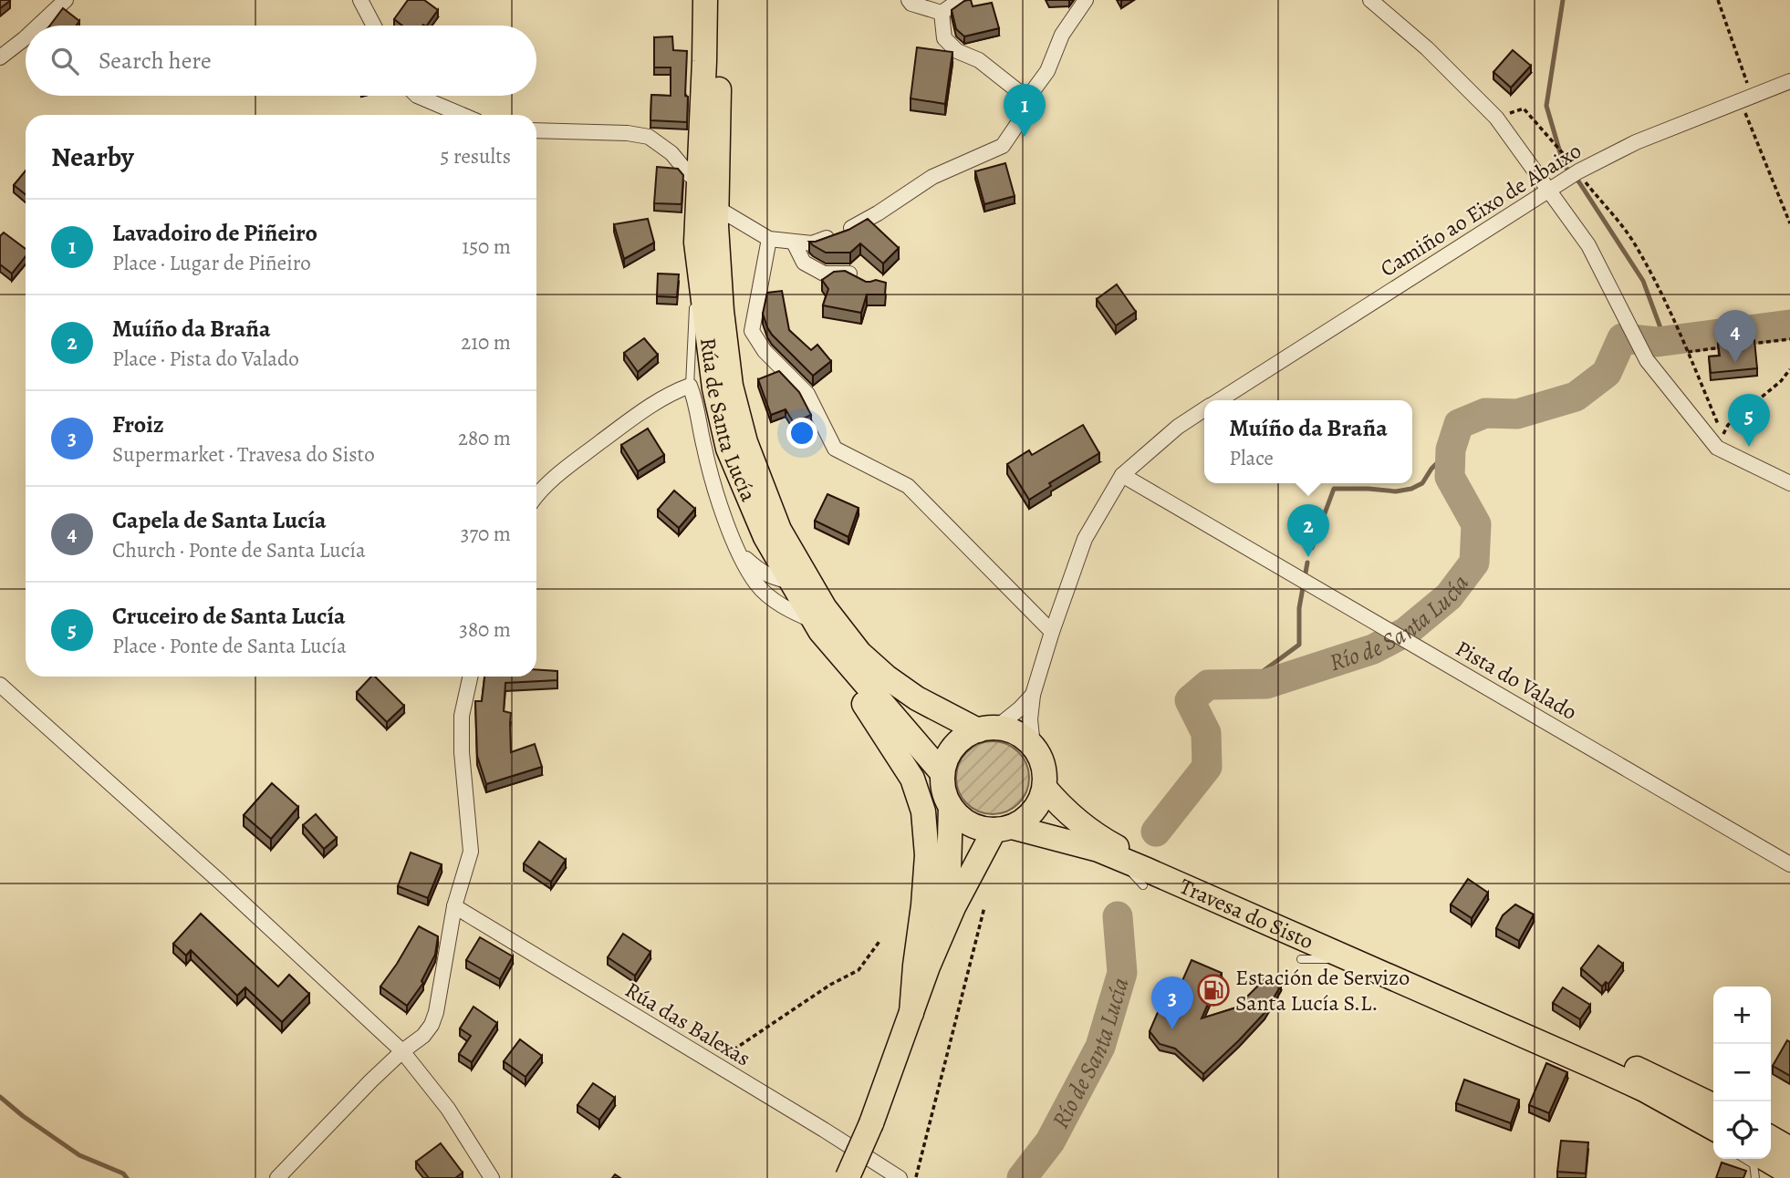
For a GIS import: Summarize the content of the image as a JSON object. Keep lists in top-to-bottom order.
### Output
{
  "streets": {
    "highway": ["Rúa de Santa Lucía", "Travesa do Sisto"],
    "street": ["Camiño ao Eixo de Abaixo", "Pista do Valado", "Rúa das Balexas"]
  },
  "crossings": [
    ["Camiño ao Eixo de Abaixo", "Pista do Valado"],
    ["Rúa de Santa Lucía", "Travesa do Sisto"]
  ],
  "water": ["Río de Santa Lucía"],
  "places": {
    "fuel station": ["Estación de Servizo Santa Lucía S.L."]
  },
  "page": {
    "search": "Search here",
    "pins": [
      "1",
      "4",
      "5",
      "2",
      "3"
    ],
    "heading": ["Nearby", "5 results"],
    "list": [
      {
        "mark": "1",
        "name": "Lavadoiro de Piñeiro",
        "note": "Place · Lugar de Piñeiro",
        "value": "150 m"
      },
      {
        "mark": "2",
        "name": "Muíño da Braña",
        "note": "Place · Pista do Valado",
        "value": "210 m"
      },
      {
        "mark": "3",
        "name": "Froiz",
        "note": "Supermarket · Travesa do Sisto",
        "value": "280 m"
      },
      {
        "mark": "4",
        "name": "Capela de Santa Lucía",
        "note": "Church · Ponte de Santa Lucía",
        "value": "370 m"
      },
      {
        "mark": "5",
        "name": "Cruceiro de Santa Lucía",
        "note": "Place · Ponte de Santa Lucía",
        "value": "380 m"
      }
    ],
    "popup": ["Muíño da Braña", "Place"],
    "map_buttons": ["+", "−"]
  }
}
